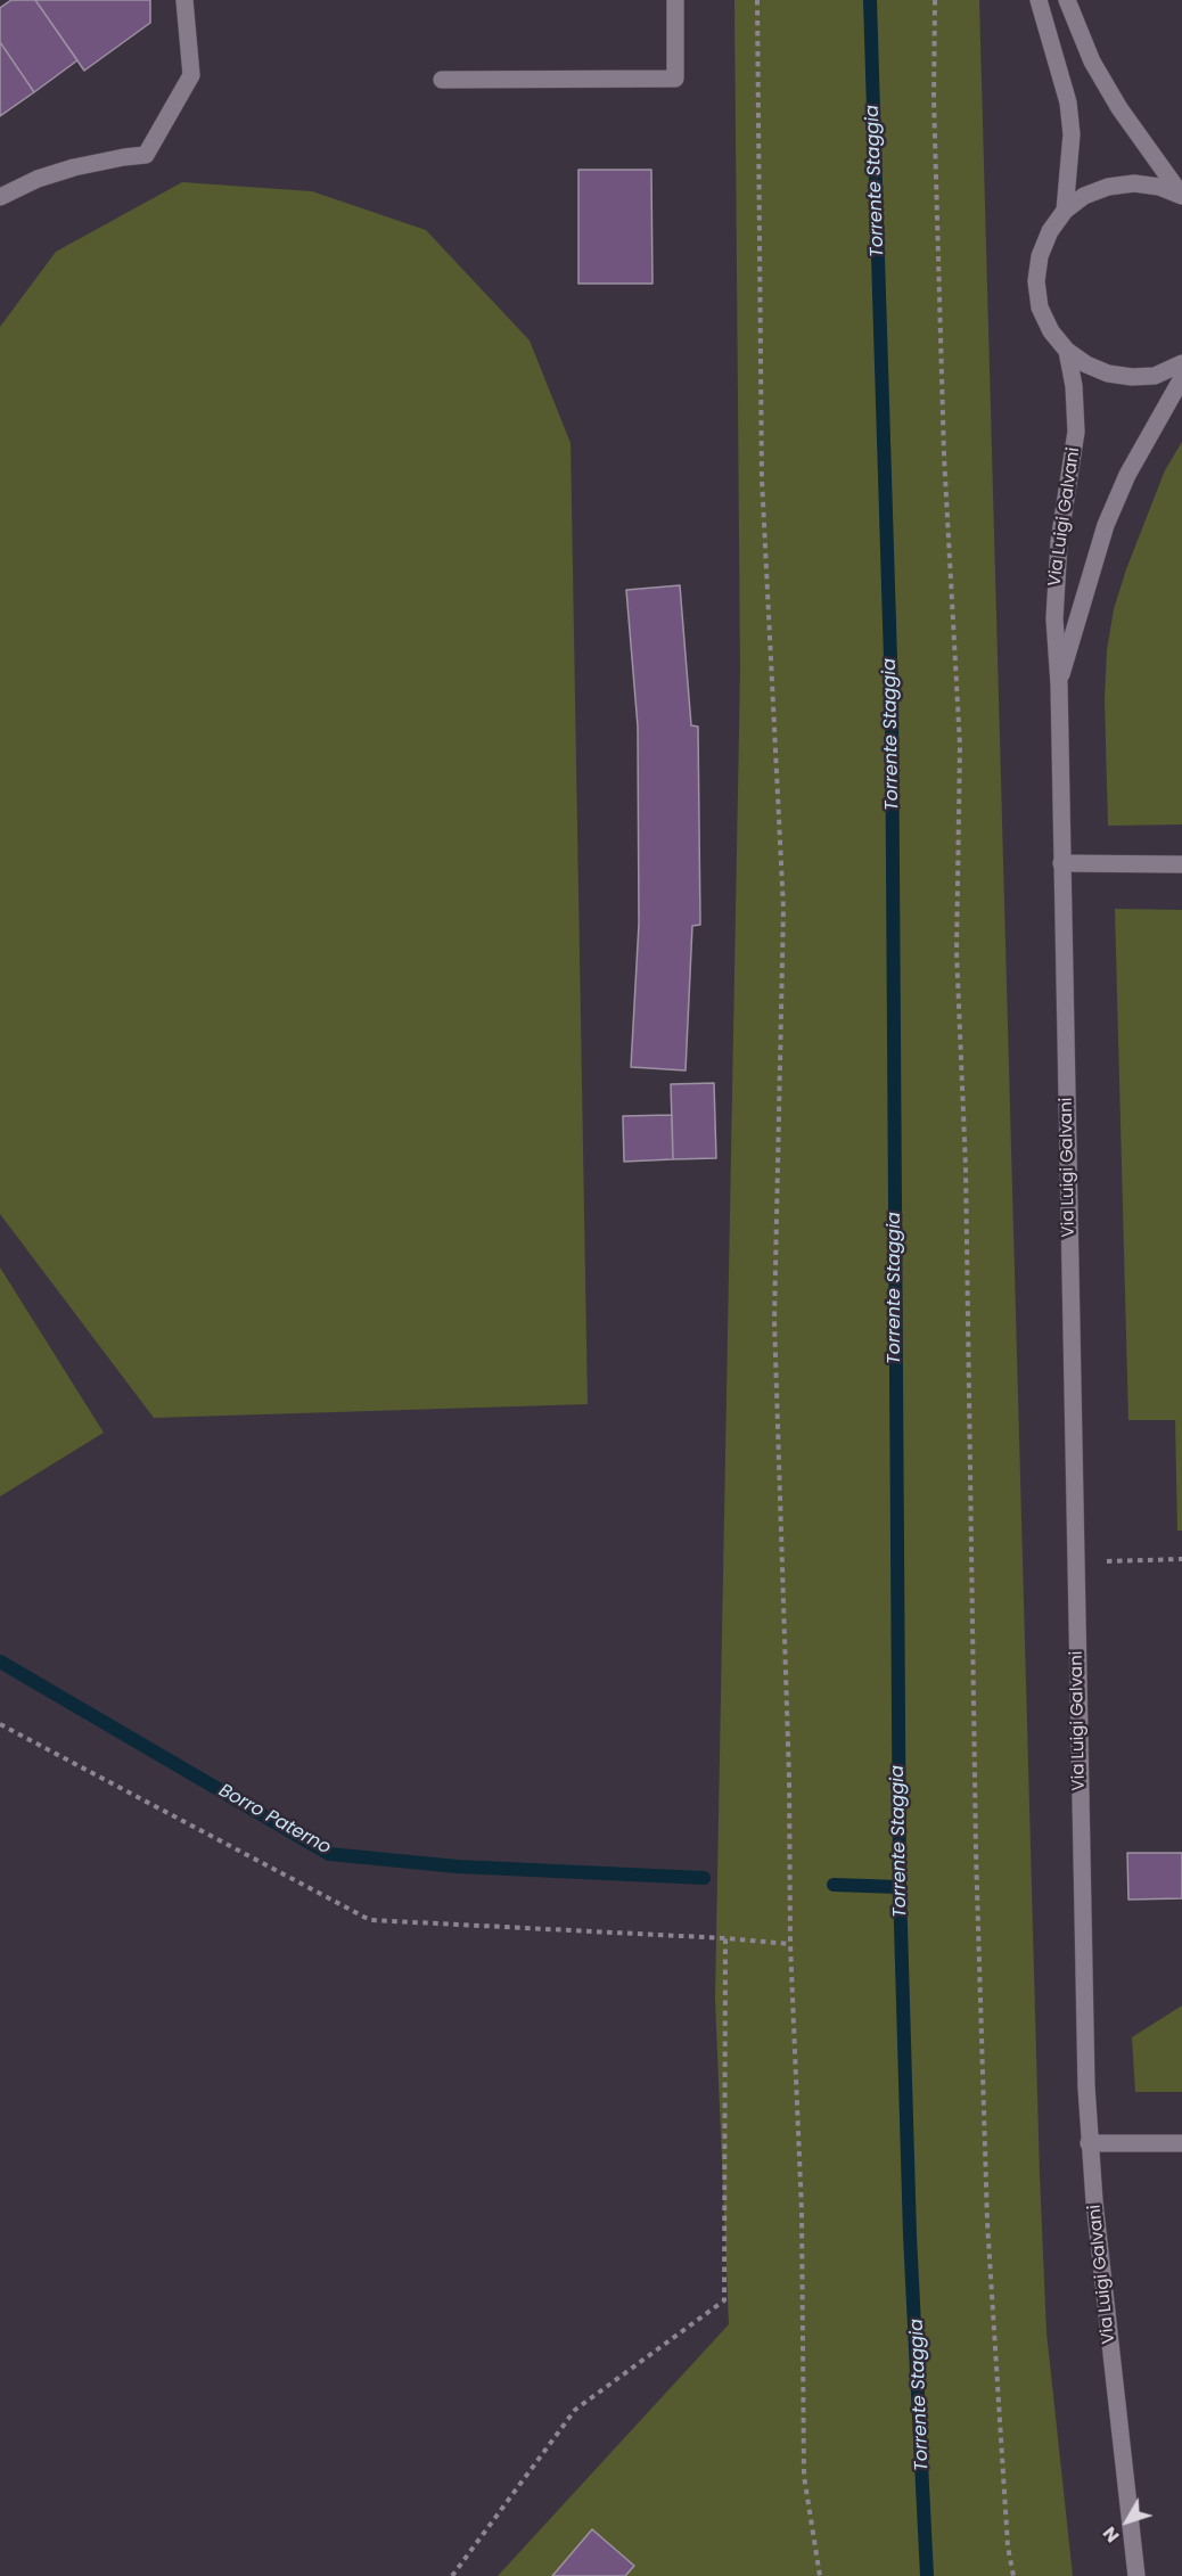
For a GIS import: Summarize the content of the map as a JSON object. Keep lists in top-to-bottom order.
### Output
{
  "streets": {
    "main road": ["Via Luigi Galvani"]
  },
  "water": ["Torrente Staggia", "Borro Paterno"],
  "north": "bottom left"
}
